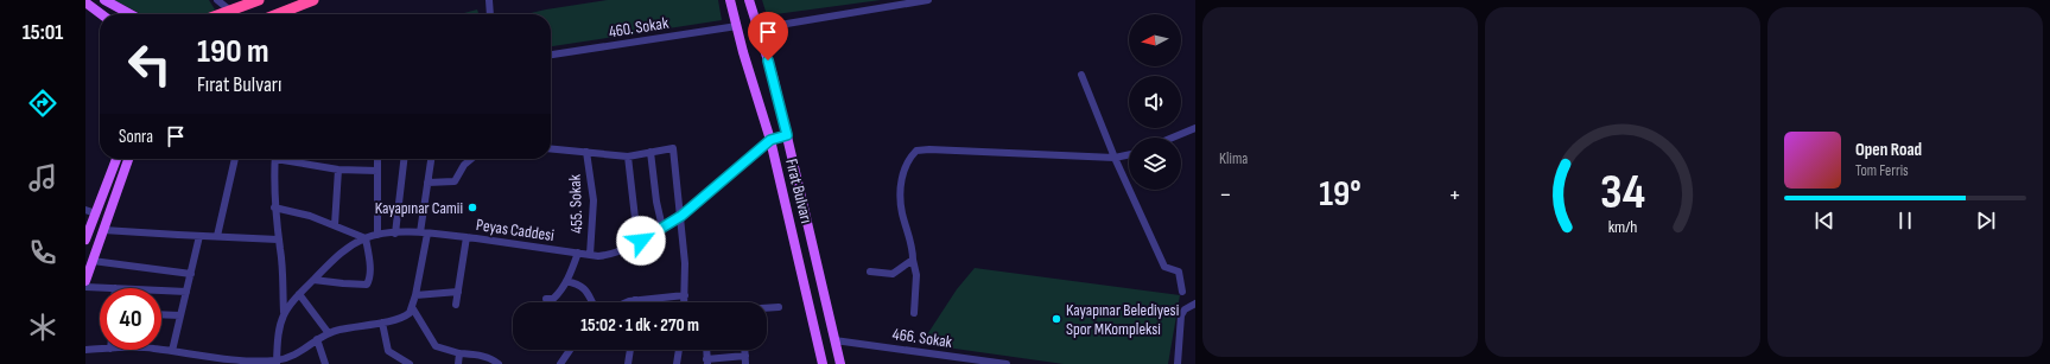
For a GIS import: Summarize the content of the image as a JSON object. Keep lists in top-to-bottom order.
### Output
{
  "streets": {
    "main road": ["Fırat Bulvarı"],
    "street": [
      "460. Sokak",
      "455. Sokak",
      "Peyas Caddesi",
      "466. Sokak"
    ]
  },
  "crossings": [
    ["460. Sokak", "Fırat Bulvarı"],
    ["Fırat Bulvarı", "Peyas Caddesi"],
    ["Fırat Bulvarı", "466. Sokak"],
    ["455. Sokak", "Peyas Caddesi"]
  ],
  "places": ["Kayapınar Camii", "Kayapınar Belediyesi Spor MKompleksi"],
  "north": "left",
  "page": {
    "tabs": "15:01",
    "tile": "Klima",
    "turn": ["190 m", "Fırat Bulvarı"],
    "then": "Sonra",
    "song": ["Open Road", "Tom Ferris"],
    "heat": ["−", "19°", "+"],
    "limit": "40",
    "trip": "15:02 · 1 dk · 270 m",
    "gauge": ["34", "km/h"]
  }
}
